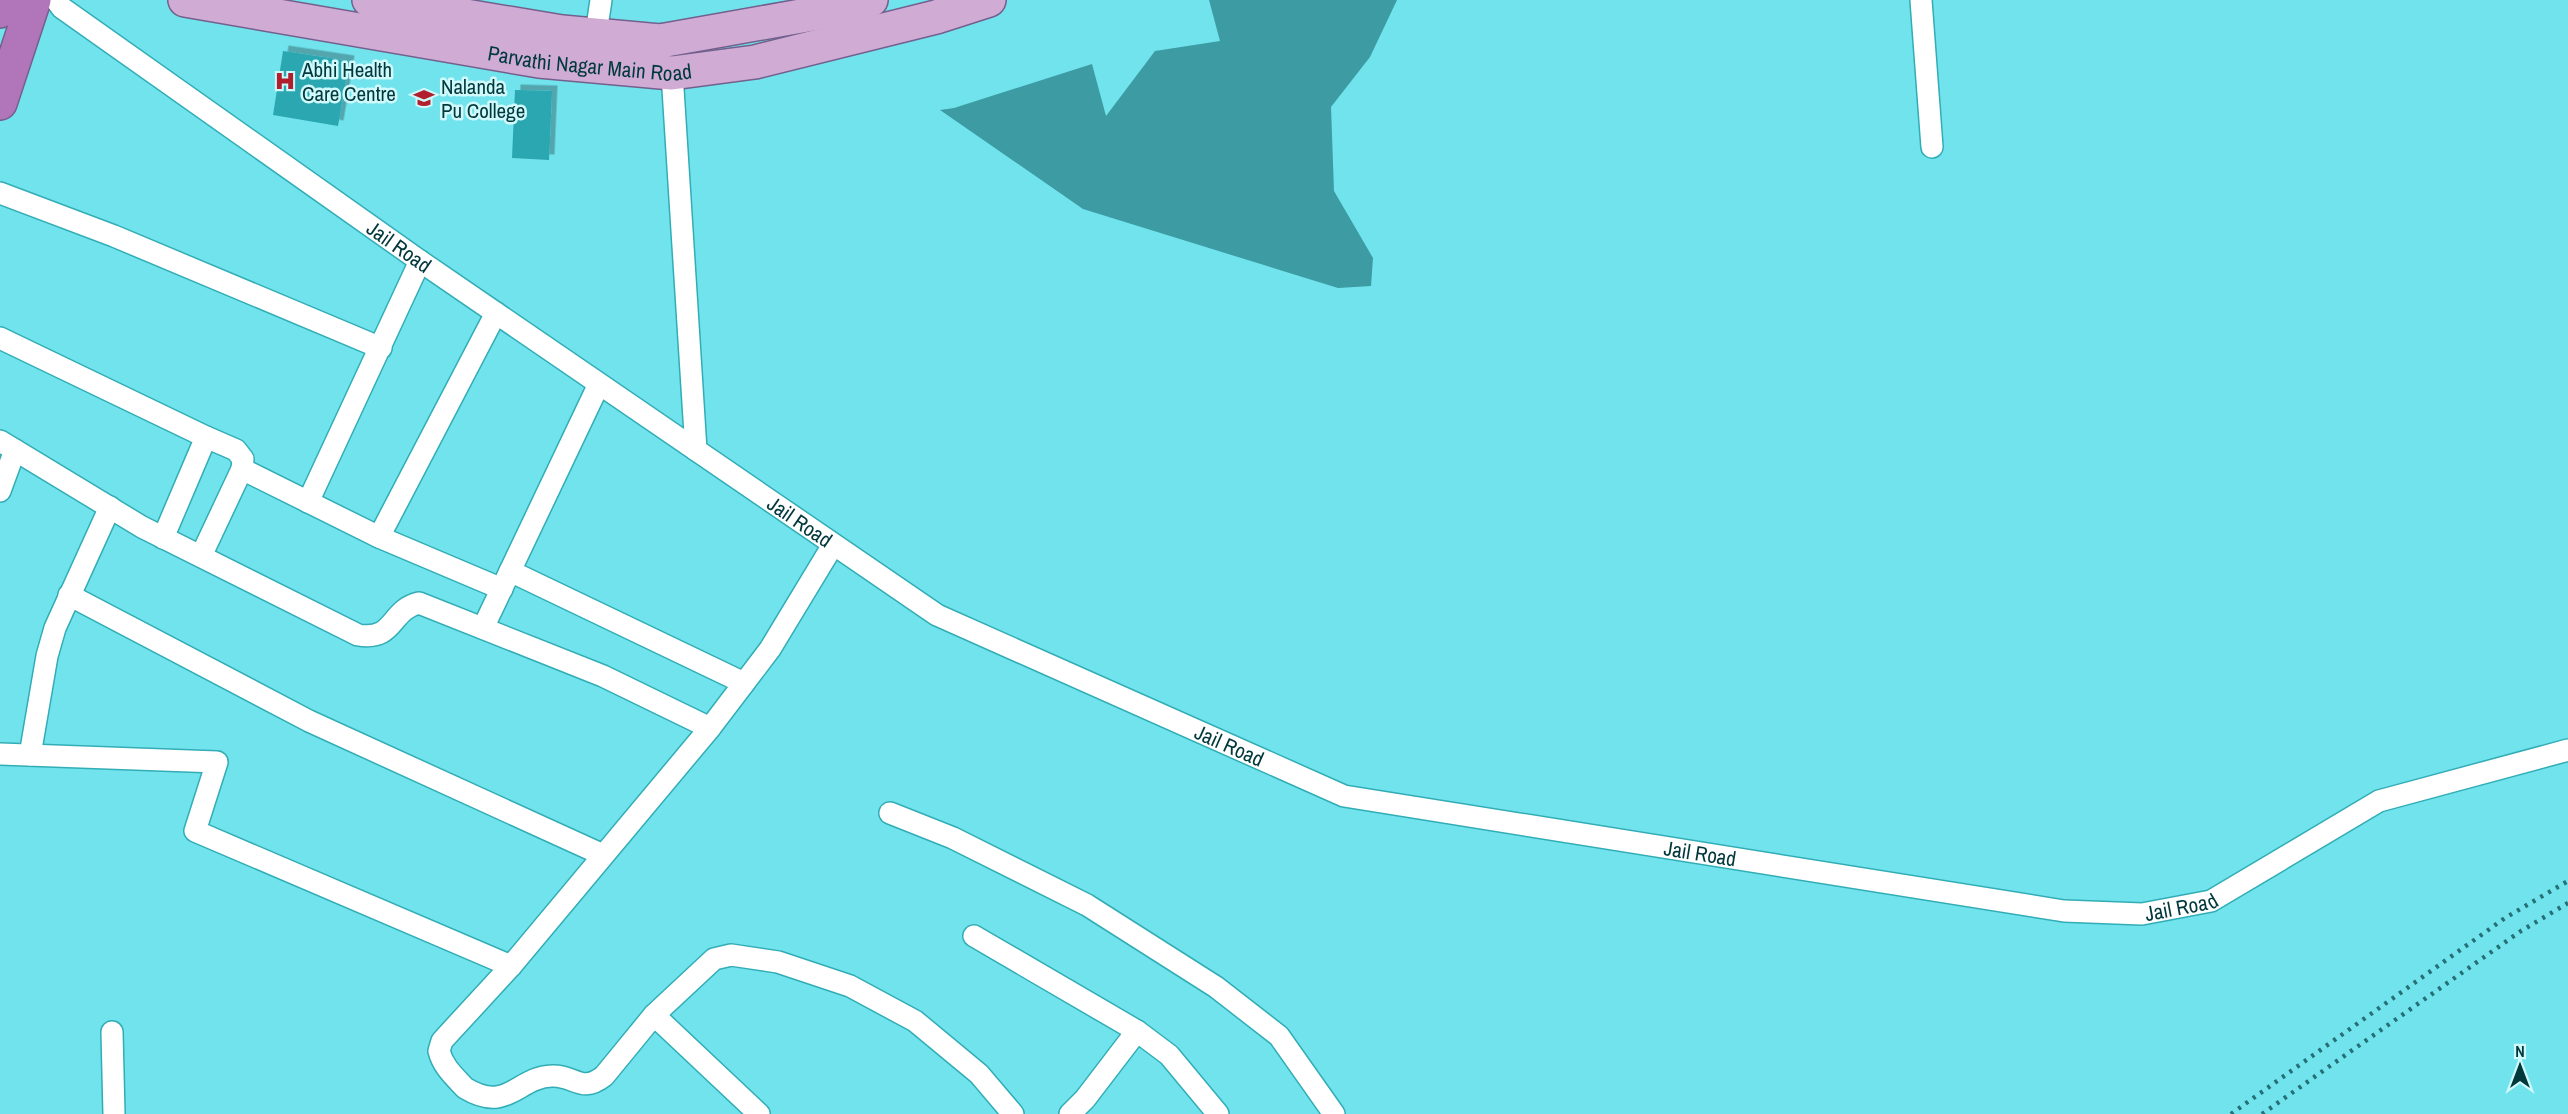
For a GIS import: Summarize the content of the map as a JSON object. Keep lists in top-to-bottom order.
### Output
{
  "streets": {
    "main road": ["Parvathi Nagar Main Road"],
    "street": ["Jail Road"]
  },
  "places": {
    "hospital": ["Abhi Health Care Centre"],
    "school or university": ["Nalanda Pu College"]
  },
  "north": "top"
}
